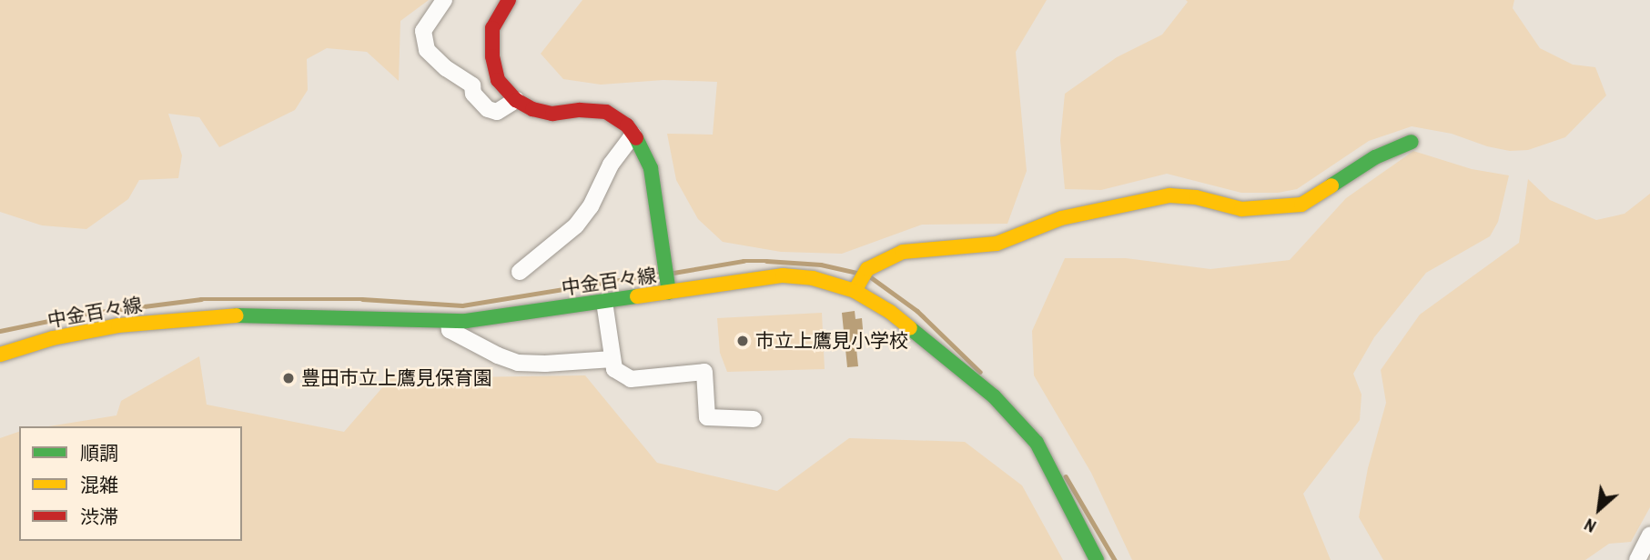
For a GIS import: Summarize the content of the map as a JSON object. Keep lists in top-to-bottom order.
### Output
{
  "streets": {
    "main road": ["中金百々線"]
  },
  "places": ["市立上鷹見小学校", "豊田市立上鷹見保育園"],
  "legend": ["順調", "混雑", "渋滞"],
  "north": "bottom left"
}
